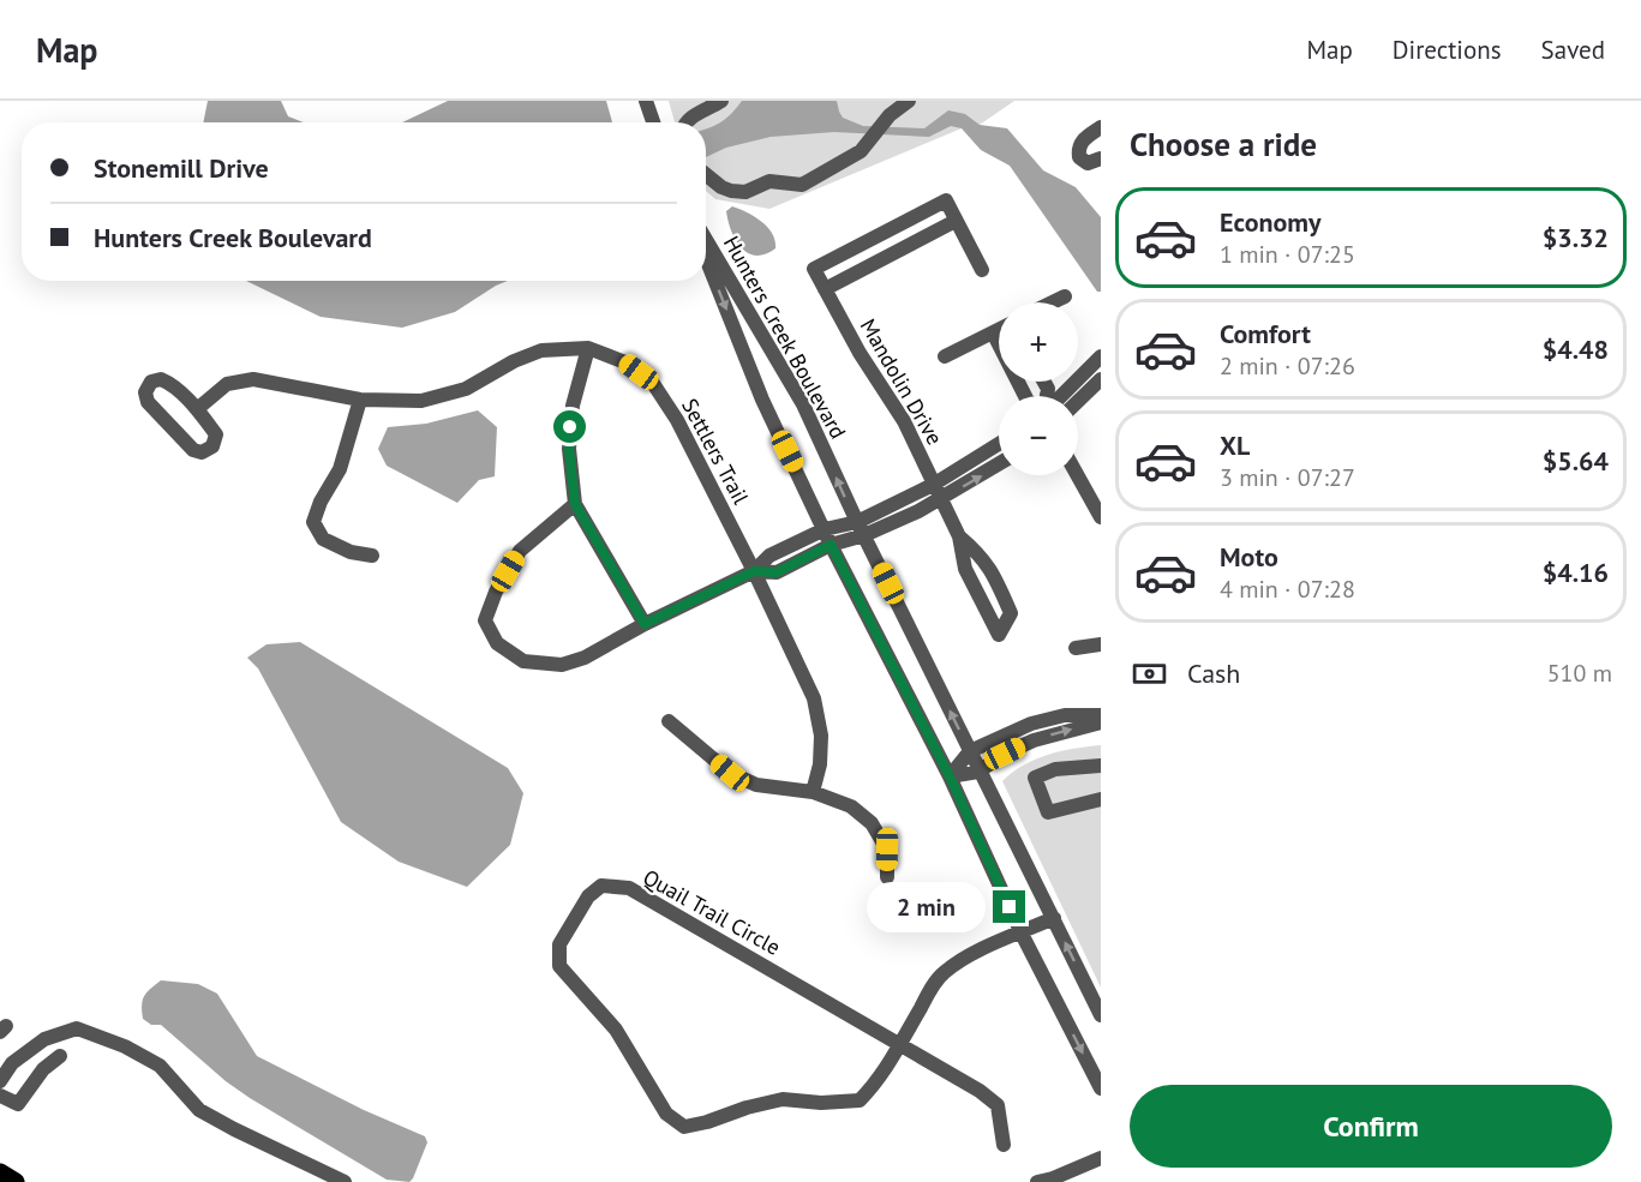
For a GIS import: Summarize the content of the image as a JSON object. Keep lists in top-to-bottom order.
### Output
{
  "streets": {
    "street": [
      "Hunters Creek Boulevard",
      "Mandolin Drive",
      "Settlers Trail",
      "Quail Trail Circle"
    ]
  },
  "crossings": [
    ["Hunters Creek Boulevard", "Quail Trail Circle"]
  ],
  "page": {
    "header": "Map",
    "nav": ["Map", "Directions", "Saved"],
    "heading": "Choose a ride",
    "banner": ["Stonemill Drive", "Hunters Creek Boulevard"],
    "list": [
      {
        "name": "Economy",
        "note": "1 min · 07:25",
        "value": "$3.32"
      },
      {
        "name": "Comfort",
        "note": "2 min · 07:26",
        "value": "$4.48"
      },
      {
        "name": "XL",
        "note": "3 min · 07:27",
        "value": "$5.64"
      },
      {
        "name": "Moto",
        "note": "4 min · 07:28",
        "value": "$4.16"
      }
    ],
    "map_buttons": ["+", "−"],
    "pay": ["Cash", "510 m"],
    "bubble": "2 min",
    "buttons": "Confirm"
  }
}
